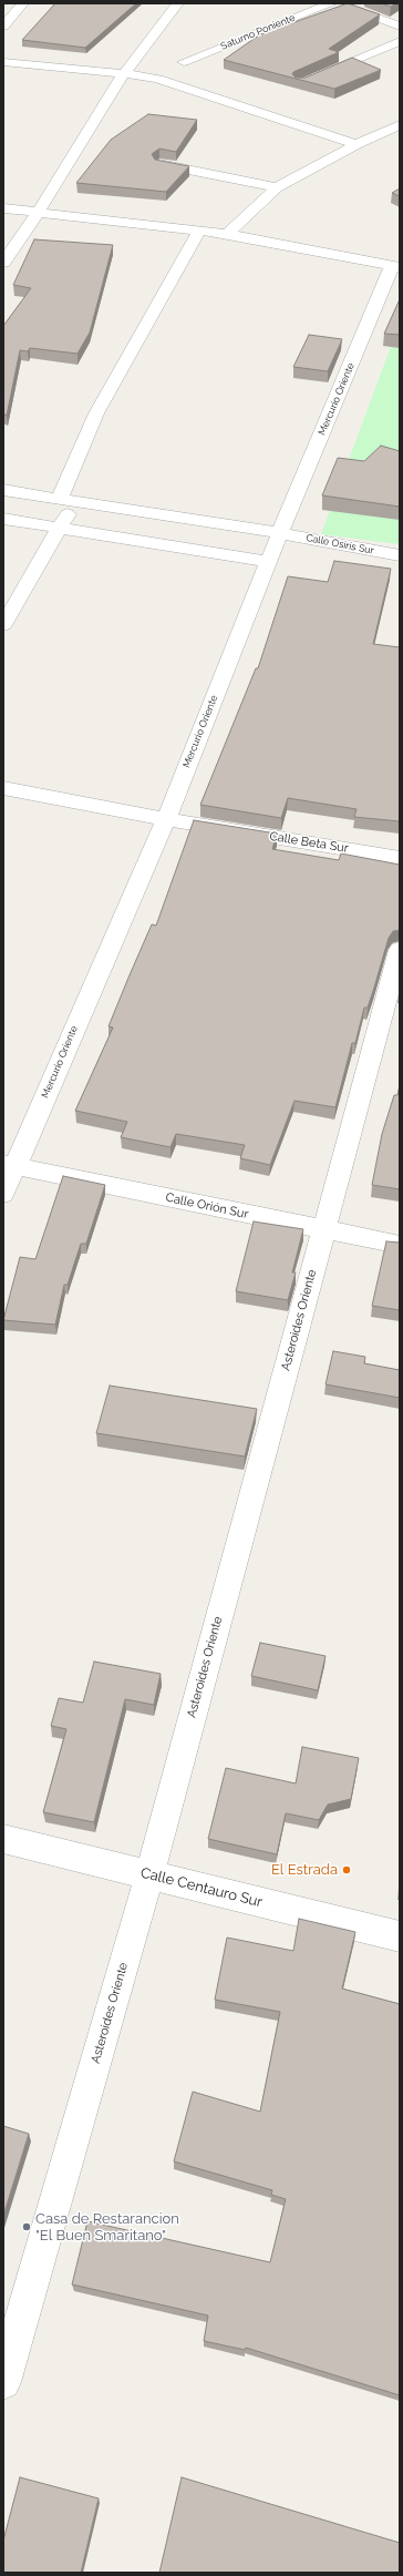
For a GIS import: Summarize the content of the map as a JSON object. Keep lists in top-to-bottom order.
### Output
{
  "streets": {
    "street": [
      "Saturno Poniente",
      "Mercurio Oriente",
      "Calle Osiris Sur",
      "Calle Beta Sur",
      "Calle Orión Sur",
      "Asteroides Oriente",
      "Calle Centauro Sur"
    ]
  },
  "crossings": [
    ["Mercurio Oriente", "Calle Osiris Sur"],
    ["Mercurio Oriente", "Calle Beta Sur"],
    ["Mercurio Oriente", "Calle Orión Sur"],
    ["Calle Orión Sur", "Asteroides Oriente"],
    ["Asteroides Oriente", "Calle Centauro Sur"]
  ],
  "places": ["El Estrada", "Casa de Restarancion \"El Buen Smaritano\""]
}
